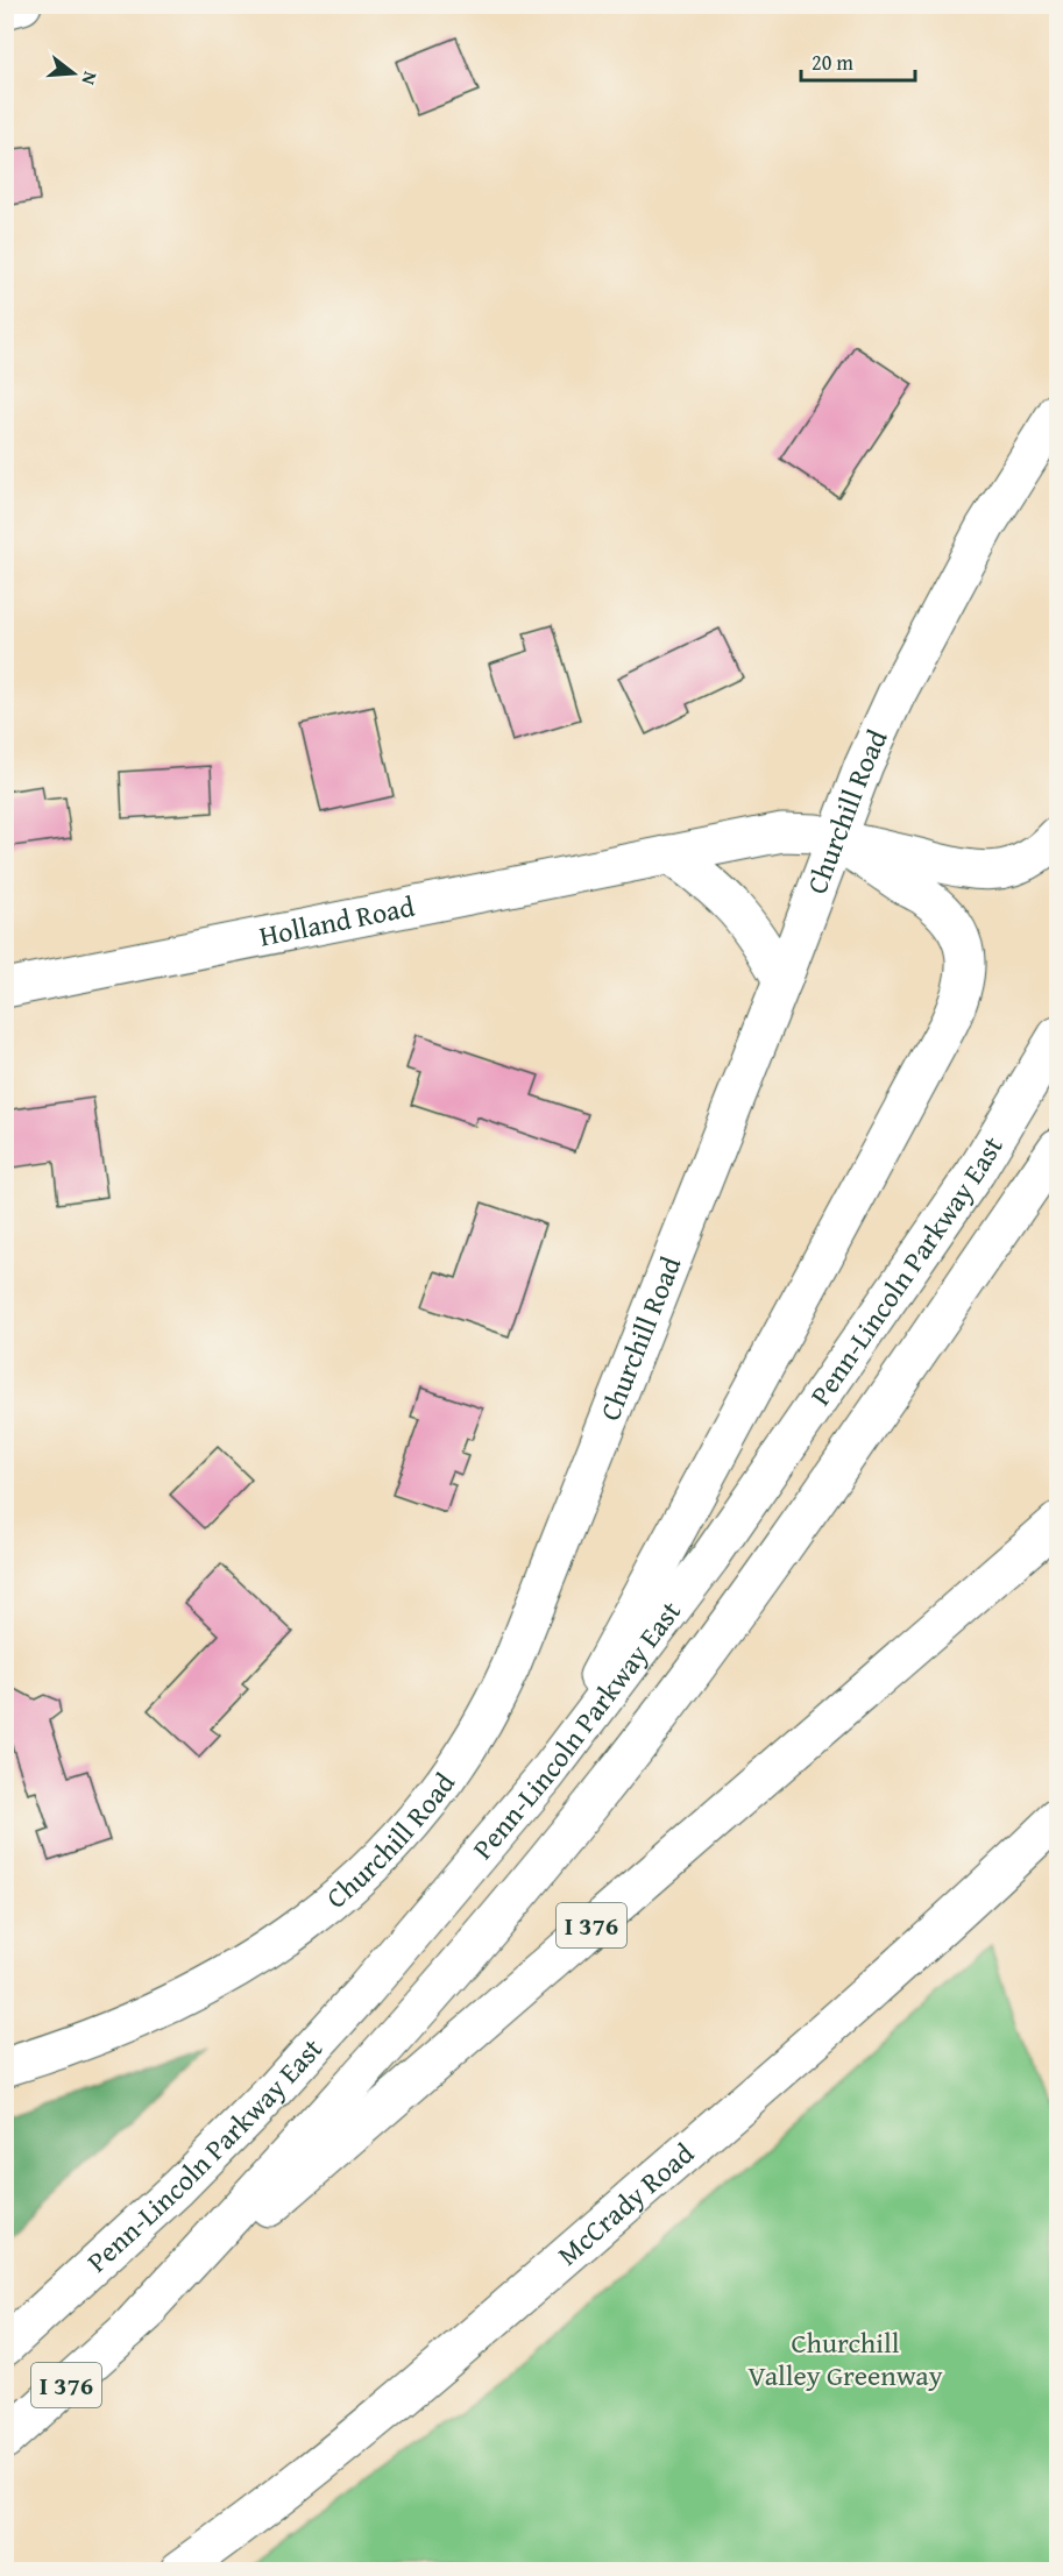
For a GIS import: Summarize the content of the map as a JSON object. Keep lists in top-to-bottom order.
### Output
{
  "streets": {
    "main road": [
      "Churchill Road",
      "Holland Road",
      "Penn-Lincoln Parkway East",
      "I 376",
      "McCrady Road"
    ]
  },
  "crossings": [
    ["Churchill Road", "Holland Road"]
  ],
  "parks": ["Churchill Valley Greenway"],
  "scale_bar": "20 m",
  "north": "right"
}
